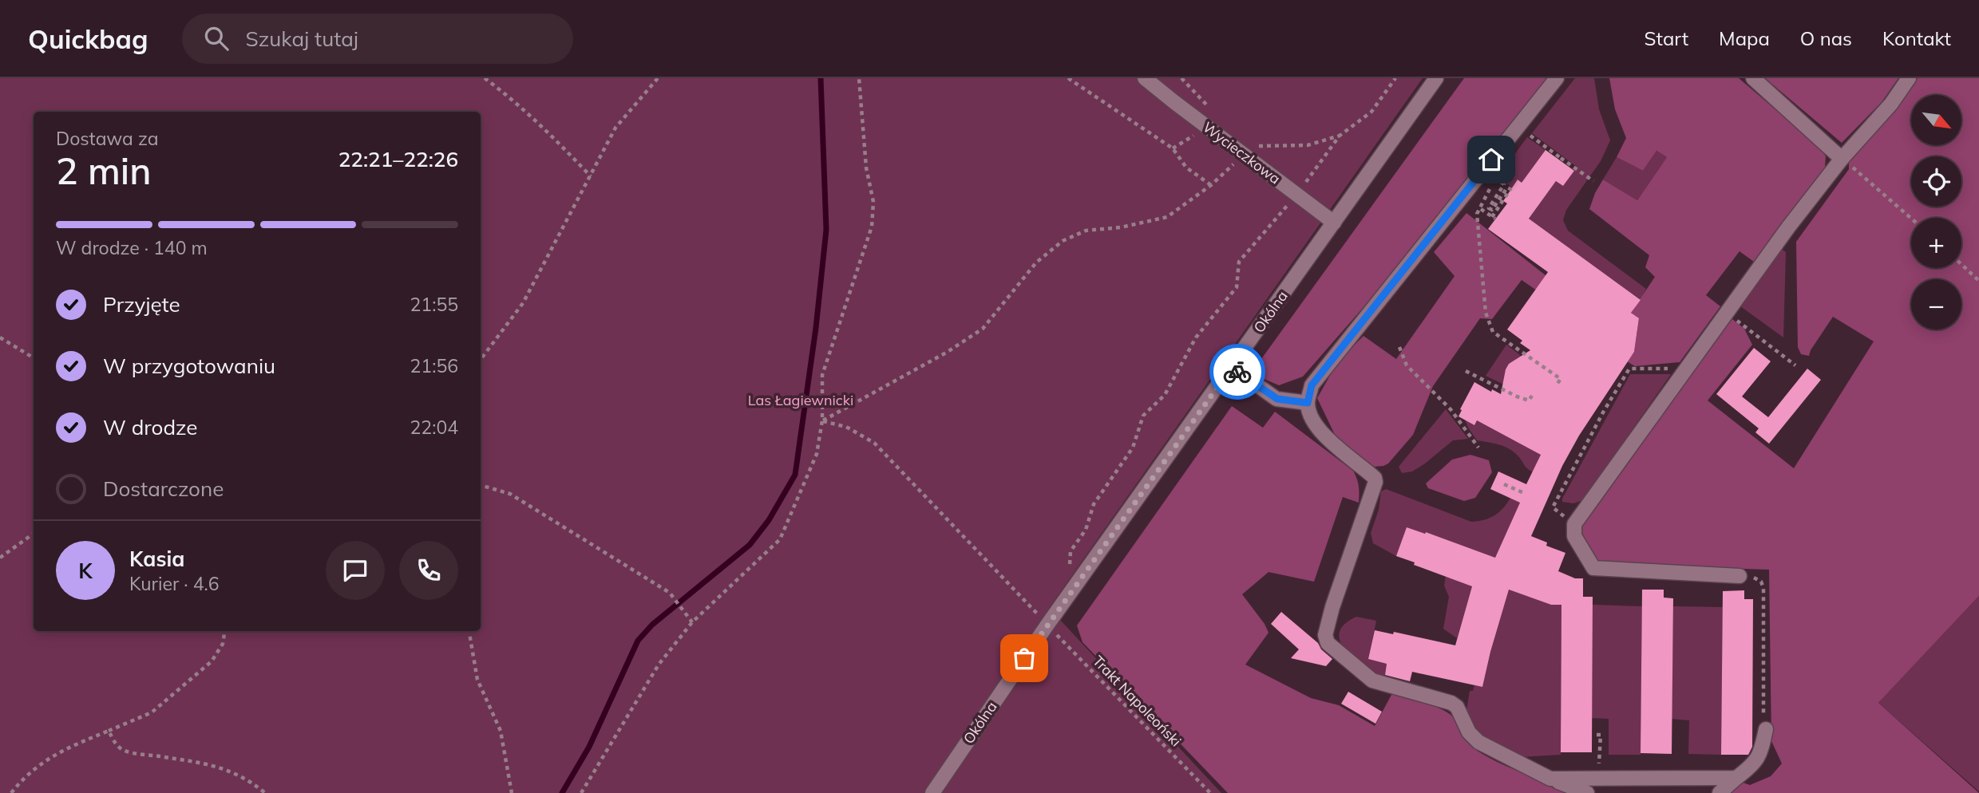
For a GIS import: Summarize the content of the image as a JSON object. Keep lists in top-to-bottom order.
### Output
{
  "streets": {
    "street": ["Wycieczkowa", "Okólna"],
    "path": ["Trakt Napoleoński"]
  },
  "crossings": [
    ["Wycieczkowa", "Okólna"],
    ["Okólna", "Trakt Napoleoński"]
  ],
  "parks": ["Las Łagiewnicki"],
  "north": "bottom right",
  "page": {
    "header": "Quickbag",
    "search": "Szukaj tutaj",
    "nav": [
      "Start",
      "Mapa",
      "O nas",
      "Kontakt"
    ],
    "map_buttons": ["+", "−"],
    "heading": ["2 min", "Dostawa za", "22:21–22:26"],
    "panel": ["Kasia", "Kurier · 4.6"],
    "bar": "W drodze · 140 m",
    "list": [
      ["Przyjęte", "21:55"],
      ["W przygotowaniu", "21:56"],
      ["W drodze", "22:04"],
      "Dostarczone"
    ],
    "round": "K"
  }
}
